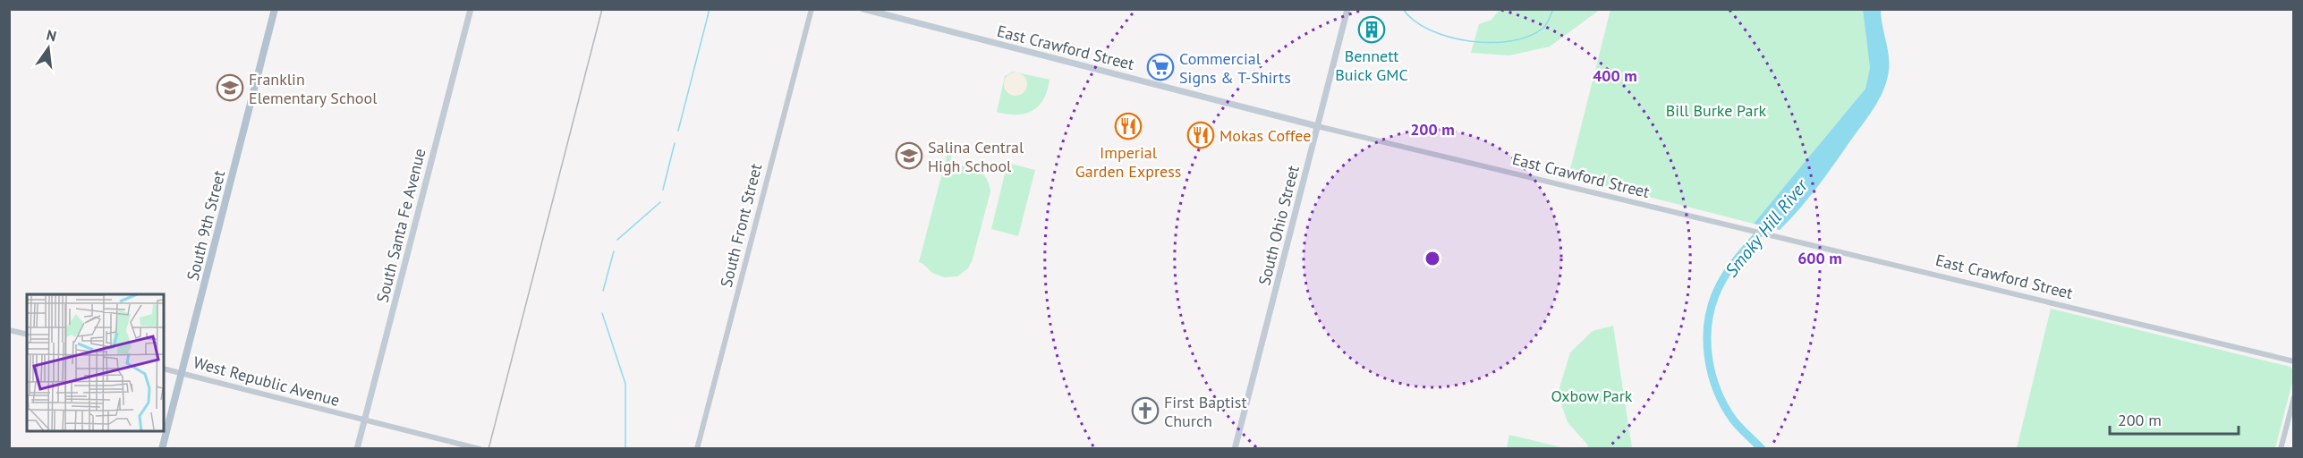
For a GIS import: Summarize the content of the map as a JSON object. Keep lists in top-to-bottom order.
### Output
{
  "streets": {
    "main road": [
      "East Crawford Street",
      "South 9th Street",
      "South Santa Fe Avenue",
      "South Ohio Street"
    ],
    "street": ["South Front Street", "West Republic Avenue"]
  },
  "crossings": [
    ["East Crawford Street", "South Ohio Street"],
    ["South 9th Street", "West Republic Avenue"],
    ["South Santa Fe Avenue", "West Republic Avenue"]
  ],
  "water": ["Smoky Hill River"],
  "parks": ["Bill Burke Park", "Oxbow Park"],
  "places": {
    "building": ["Bennett Buick GMC"],
    "supermarket": ["Commercial Signs & T-Shirts"],
    "school or university": ["Franklin Elementary School", "Salina Central High School"],
    "restaurant": ["Imperial Garden Express", "Mokas Coffee"],
    "church": ["First Baptist Church"]
  },
  "scale_bar": "200 m",
  "north": "top",
  "rings": ["400 m", "200 m", "600 m"]
}
